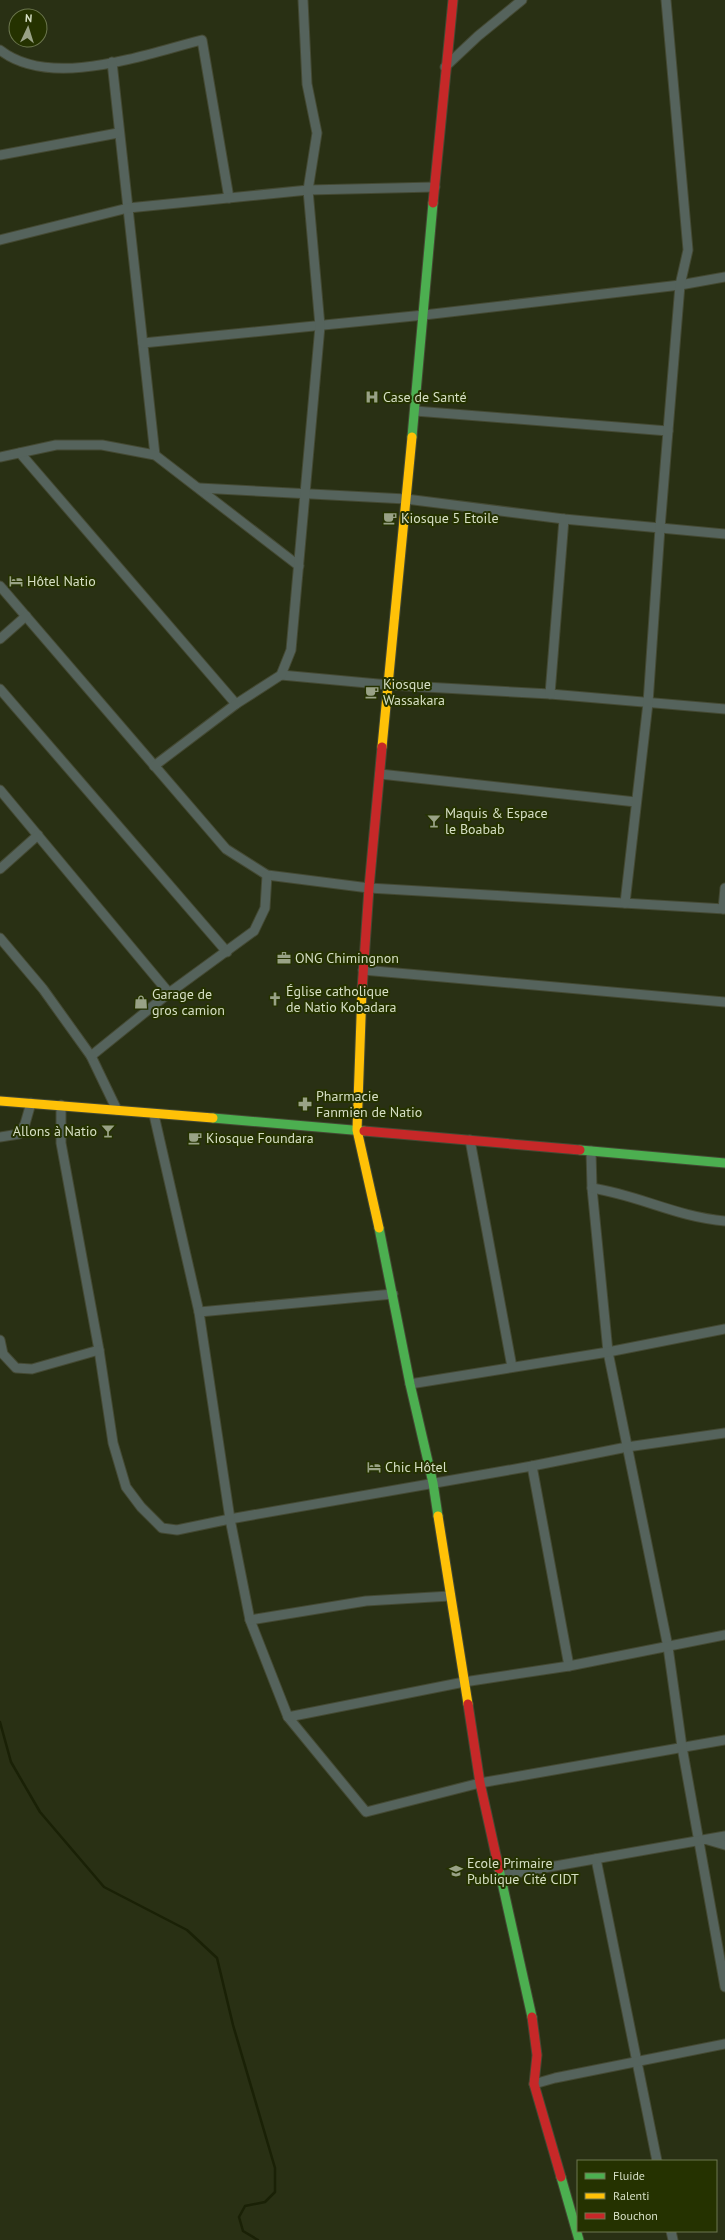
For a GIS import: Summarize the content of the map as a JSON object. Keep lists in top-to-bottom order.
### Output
{
  "places": {
    "hospital": ["Case de Santé"],
    "cafe": ["Kiosque 5 Etoile", "Kiosque Wassakara", "Kiosque Foundara"],
    "hotel": ["Hôtel Natio", "Chic Hôtel"],
    "bar": ["Maquis & Espace le Boabab", "Allons à Natio"],
    "office": ["ONG Chimingnon"],
    "church": ["Église catholique de Natio Kobadara"],
    "shop": ["Garage de gros camion"],
    "pharmacy": ["Pharmacie Fanmien de Natio"],
    "school or university": ["Ecole Primaire Publique Cité CIDT"]
  },
  "legend": ["Fluide", "Ralenti", "Bouchon"],
  "north": "top"
}
